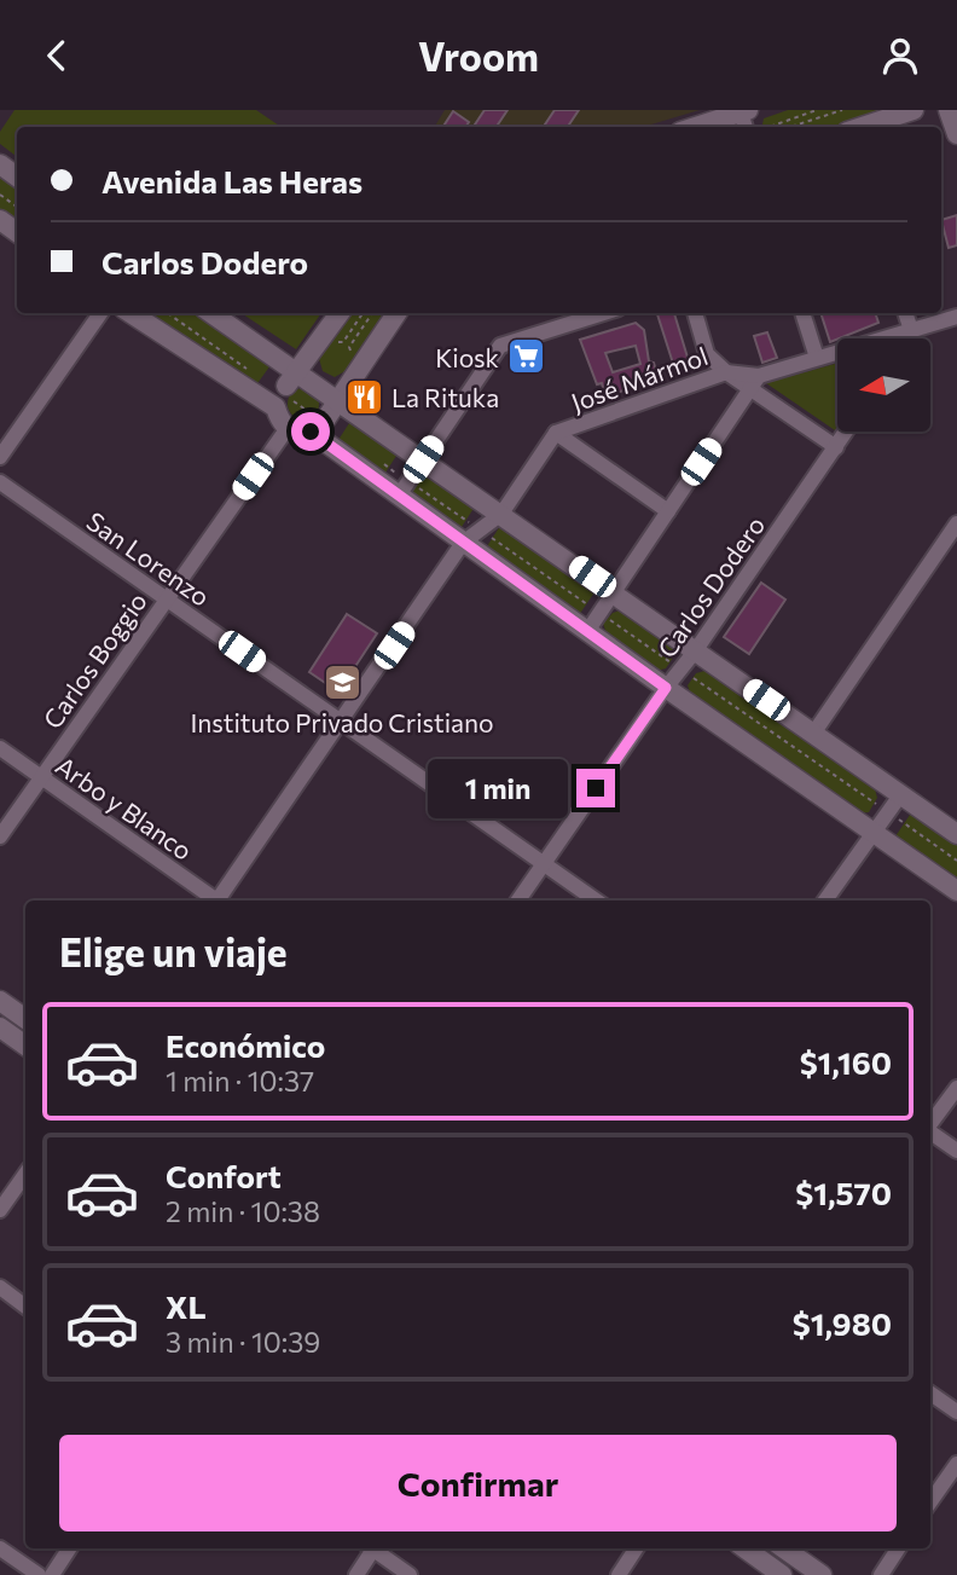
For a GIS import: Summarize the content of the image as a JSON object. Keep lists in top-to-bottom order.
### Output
{
  "streets": {
    "street": [
      "José Mármol",
      "San Lorenzo",
      "Carlos Dodero",
      "Carlos Boggio",
      "Arbo y Blanco"
    ]
  },
  "crossings": [
    ["José Mármol", "San Lorenzo"],
    ["San Lorenzo", "Carlos Dodero"],
    ["San Lorenzo", "Carlos Boggio"],
    ["Carlos Boggio", "Arbo y Blanco"]
  ],
  "places": {
    "supermarket": ["Kiosk"],
    "restaurant": ["La Rituka"],
    "school or university": ["Instituto Privado Cristiano"]
  },
  "north": "left",
  "page": {
    "header": "Vroom",
    "banner": ["Avenida Las Heras", "Carlos Dodero"],
    "bubble": "1 min",
    "heading": "Elige un viaje",
    "list": [
      {
        "name": "Económico",
        "note": "1 min · 10:37",
        "value": "$1,160"
      },
      {
        "name": "Confort",
        "note": "2 min · 10:38",
        "value": "$1,570"
      },
      {
        "name": "XL",
        "note": "3 min · 10:39",
        "value": "$1,980"
      }
    ],
    "buttons": "Confirmar"
  }
}
